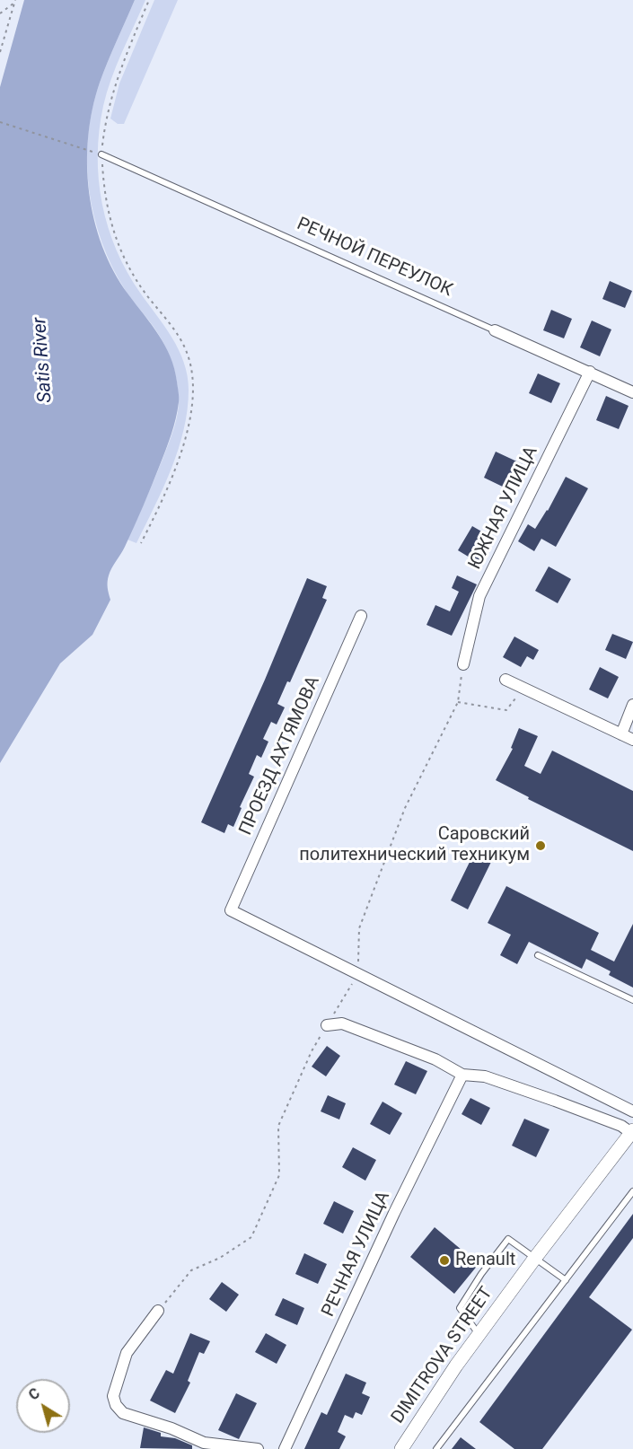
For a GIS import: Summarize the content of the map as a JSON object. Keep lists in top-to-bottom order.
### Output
{
  "streets": {
    "street": [
      "РЕЧНОЙ ПЕРЕУЛОК",
      "ЮЖНАЯ УЛИЦА",
      "ПРОЕЗД АХТЯМОВА",
      "РЕЧНАЯ УЛИЦА",
      "DIMITROVA STREET"
    ]
  },
  "crossings": [
    ["РЕЧНОЙ ПЕРЕУЛОК", "ЮЖНАЯ УЛИЦА"]
  ],
  "water": ["Satis River"],
  "places": ["Саровский политехнический техникум", "Renault"],
  "north": "top left"
}
